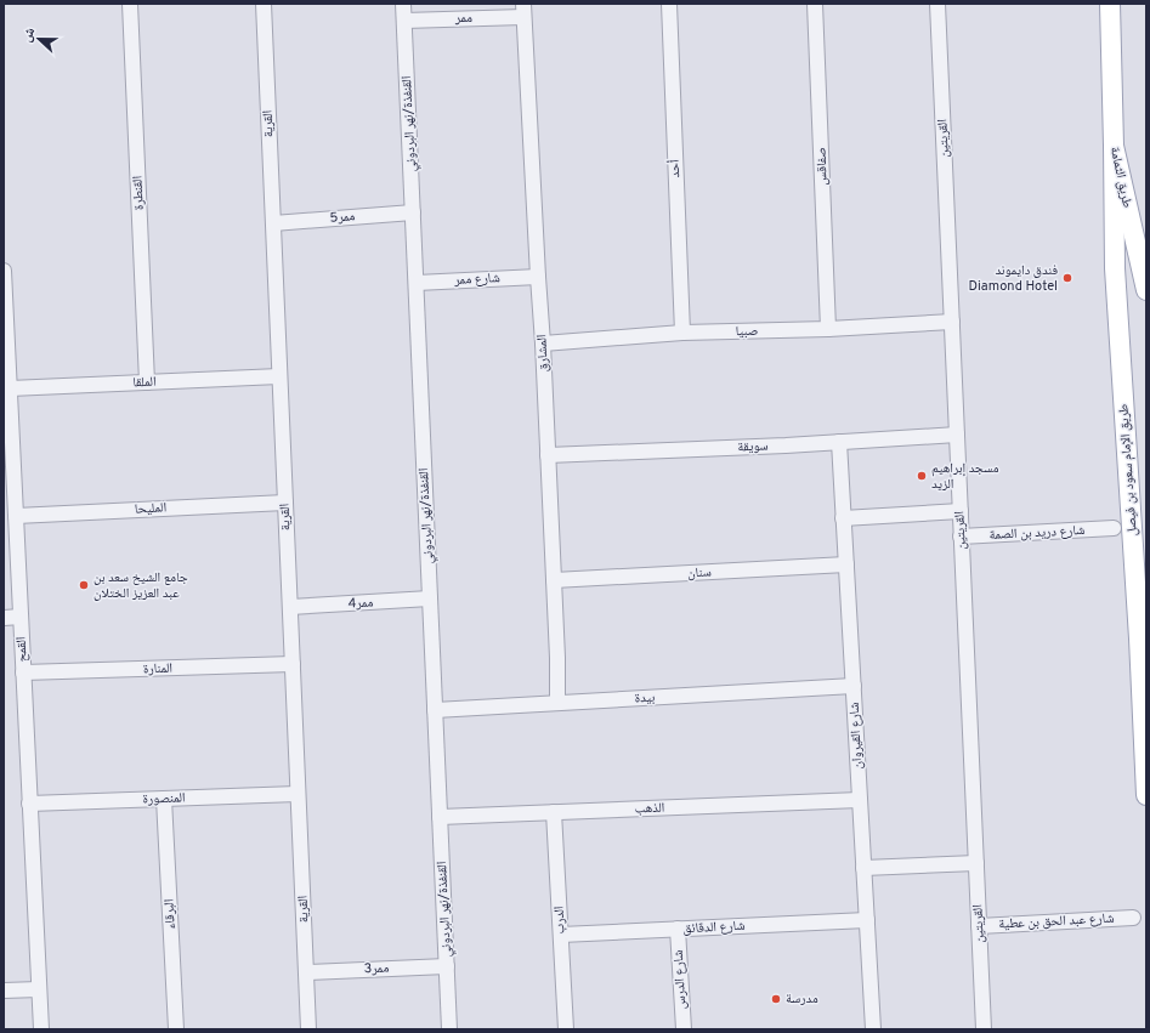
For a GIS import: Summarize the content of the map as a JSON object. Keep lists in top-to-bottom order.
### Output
{
  "streets": {
    "main road": ["طريق الثمامة", "طريق الإمام سعود بن فيصل"],
    "street": [
      "ممر",
      "القرية",
      "القنفذة/نهر البردوني",
      "القريتين",
      "صفاقس",
      "أحد",
      "القنطرة",
      "ممر5",
      "شارع ممر",
      "صبيا",
      "المشارق",
      "الملقا",
      "سويقة",
      "المليحا",
      "شارع دريد بن الصمة",
      "سنان",
      "ممر4",
      "القمح",
      "المنارة",
      "بيدة",
      "شارع القيروان",
      "المنصورة",
      "الذهب",
      "البرقاء",
      "الدرب",
      "شارع عبد الحق بن عطية",
      "شارع الدقائق",
      "ممر3",
      "شارع الدرس"
    ]
  },
  "crossings": [
    ["ممر", "القنفذة/نهر البردوني"],
    ["ممر", "المشارق"],
    ["القرية", "ممر5"],
    ["القرية", "الملقا"],
    ["القرية", "المليحا"],
    ["القرية", "ممر4"],
    ["القرية", "المنارة"],
    ["القرية", "المنصورة"],
    ["القرية", "ممر3"],
    ["القنفذة/نهر البردوني", "ممر5"],
    ["القنفذة/نهر البردوني", "شارع ممر"],
    ["القنفذة/نهر البردوني", "ممر4"],
    ["القنفذة/نهر البردوني", "بيدة"],
    ["القنفذة/نهر البردوني", "الذهب"],
    ["القنفذة/نهر البردوني", "ممر3"],
    ["القريتين", "صبيا"],
    ["القريتين", "سويقة"],
    ["القريتين", "شارع دريد بن الصمة"],
    ["القريتين", "شارع عبد الحق بن عطية"],
    ["صفاقس", "صبيا"],
    ["أحد", "صبيا"],
    ["طريق الثمامة", "طريق الإمام سعود بن فيصل"],
    ["القنطرة", "الملقا"],
    ["شارع ممر", "المشارق"],
    ["صبيا", "المشارق"],
    ["المشارق", "سويقة"],
    ["المشارق", "سنان"],
    ["المشارق", "بيدة"],
    ["الملقا", "القمح"],
    ["سويقة", "شارع القيروان"],
    ["المليحا", "القمح"],
    ["سنان", "شارع القيروان"],
    ["القمح", "المنارة"],
    ["القمح", "المنصورة"],
    ["بيدة", "شارع القيروان"],
    ["شارع القيروان", "الذهب"],
    ["شارع القيروان", "شارع الدقائق"],
    ["المنصورة", "البرقاء"],
    ["الذهب", "الدرب"],
    ["الدرب", "شارع الدقائق"],
    ["شارع الدقائق", "شارع الدرس"]
  ],
  "places": [
    "فندق دايموند Diamond Hotel",
    "مسجد إبراهيم الزيد",
    "جامع الشيخ سعد بن عبد العزيز الختلان",
    "مدرسة"
  ],
  "north": "left"
}
